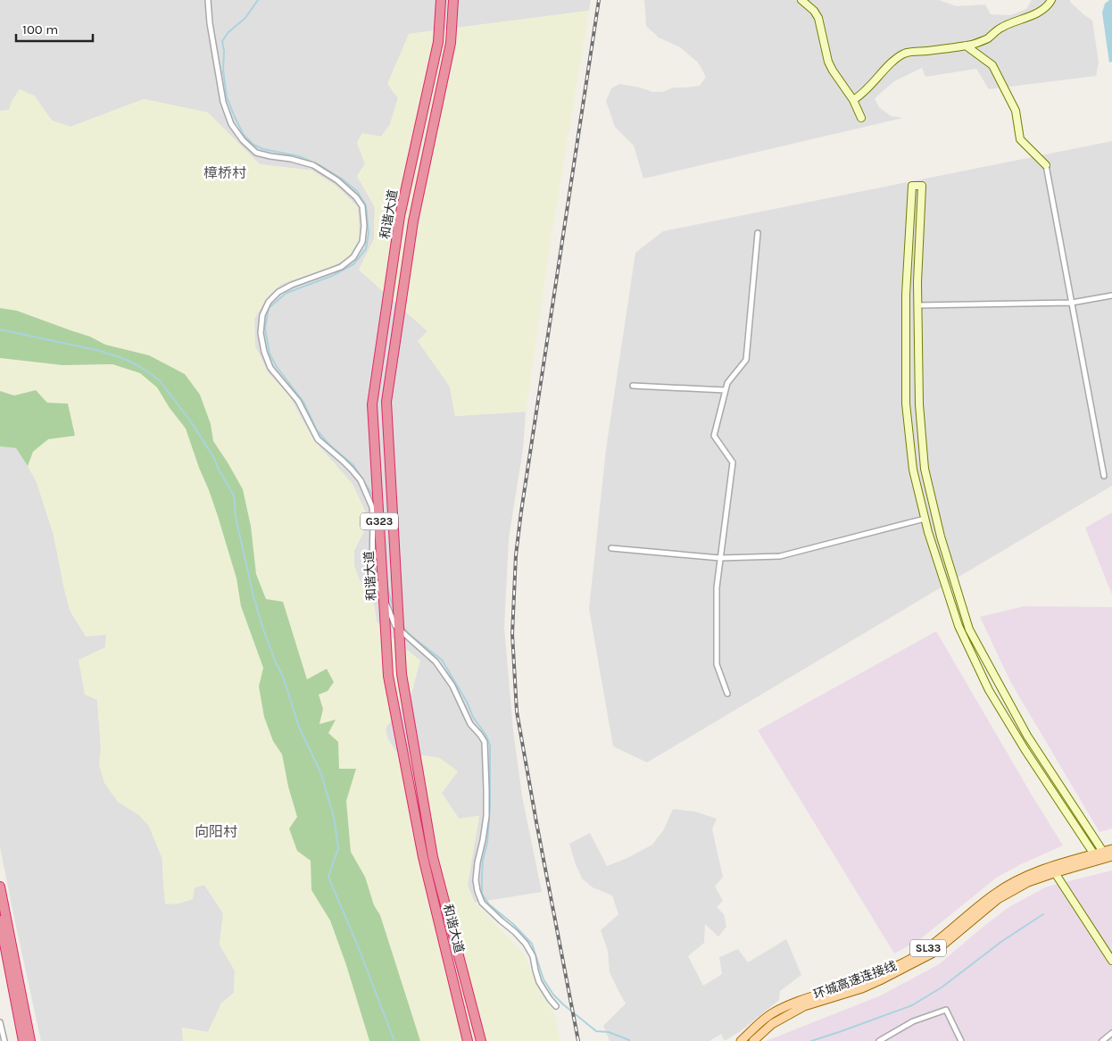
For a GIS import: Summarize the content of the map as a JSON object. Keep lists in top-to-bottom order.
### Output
{
  "streets": {
    "highway": ["和谐大道", "G323"],
    "main road": ["SL33", "环城高速连接线"]
  },
  "districts": ["樟桥村", "向阳村"],
  "scale_bar": "100 m"
}
